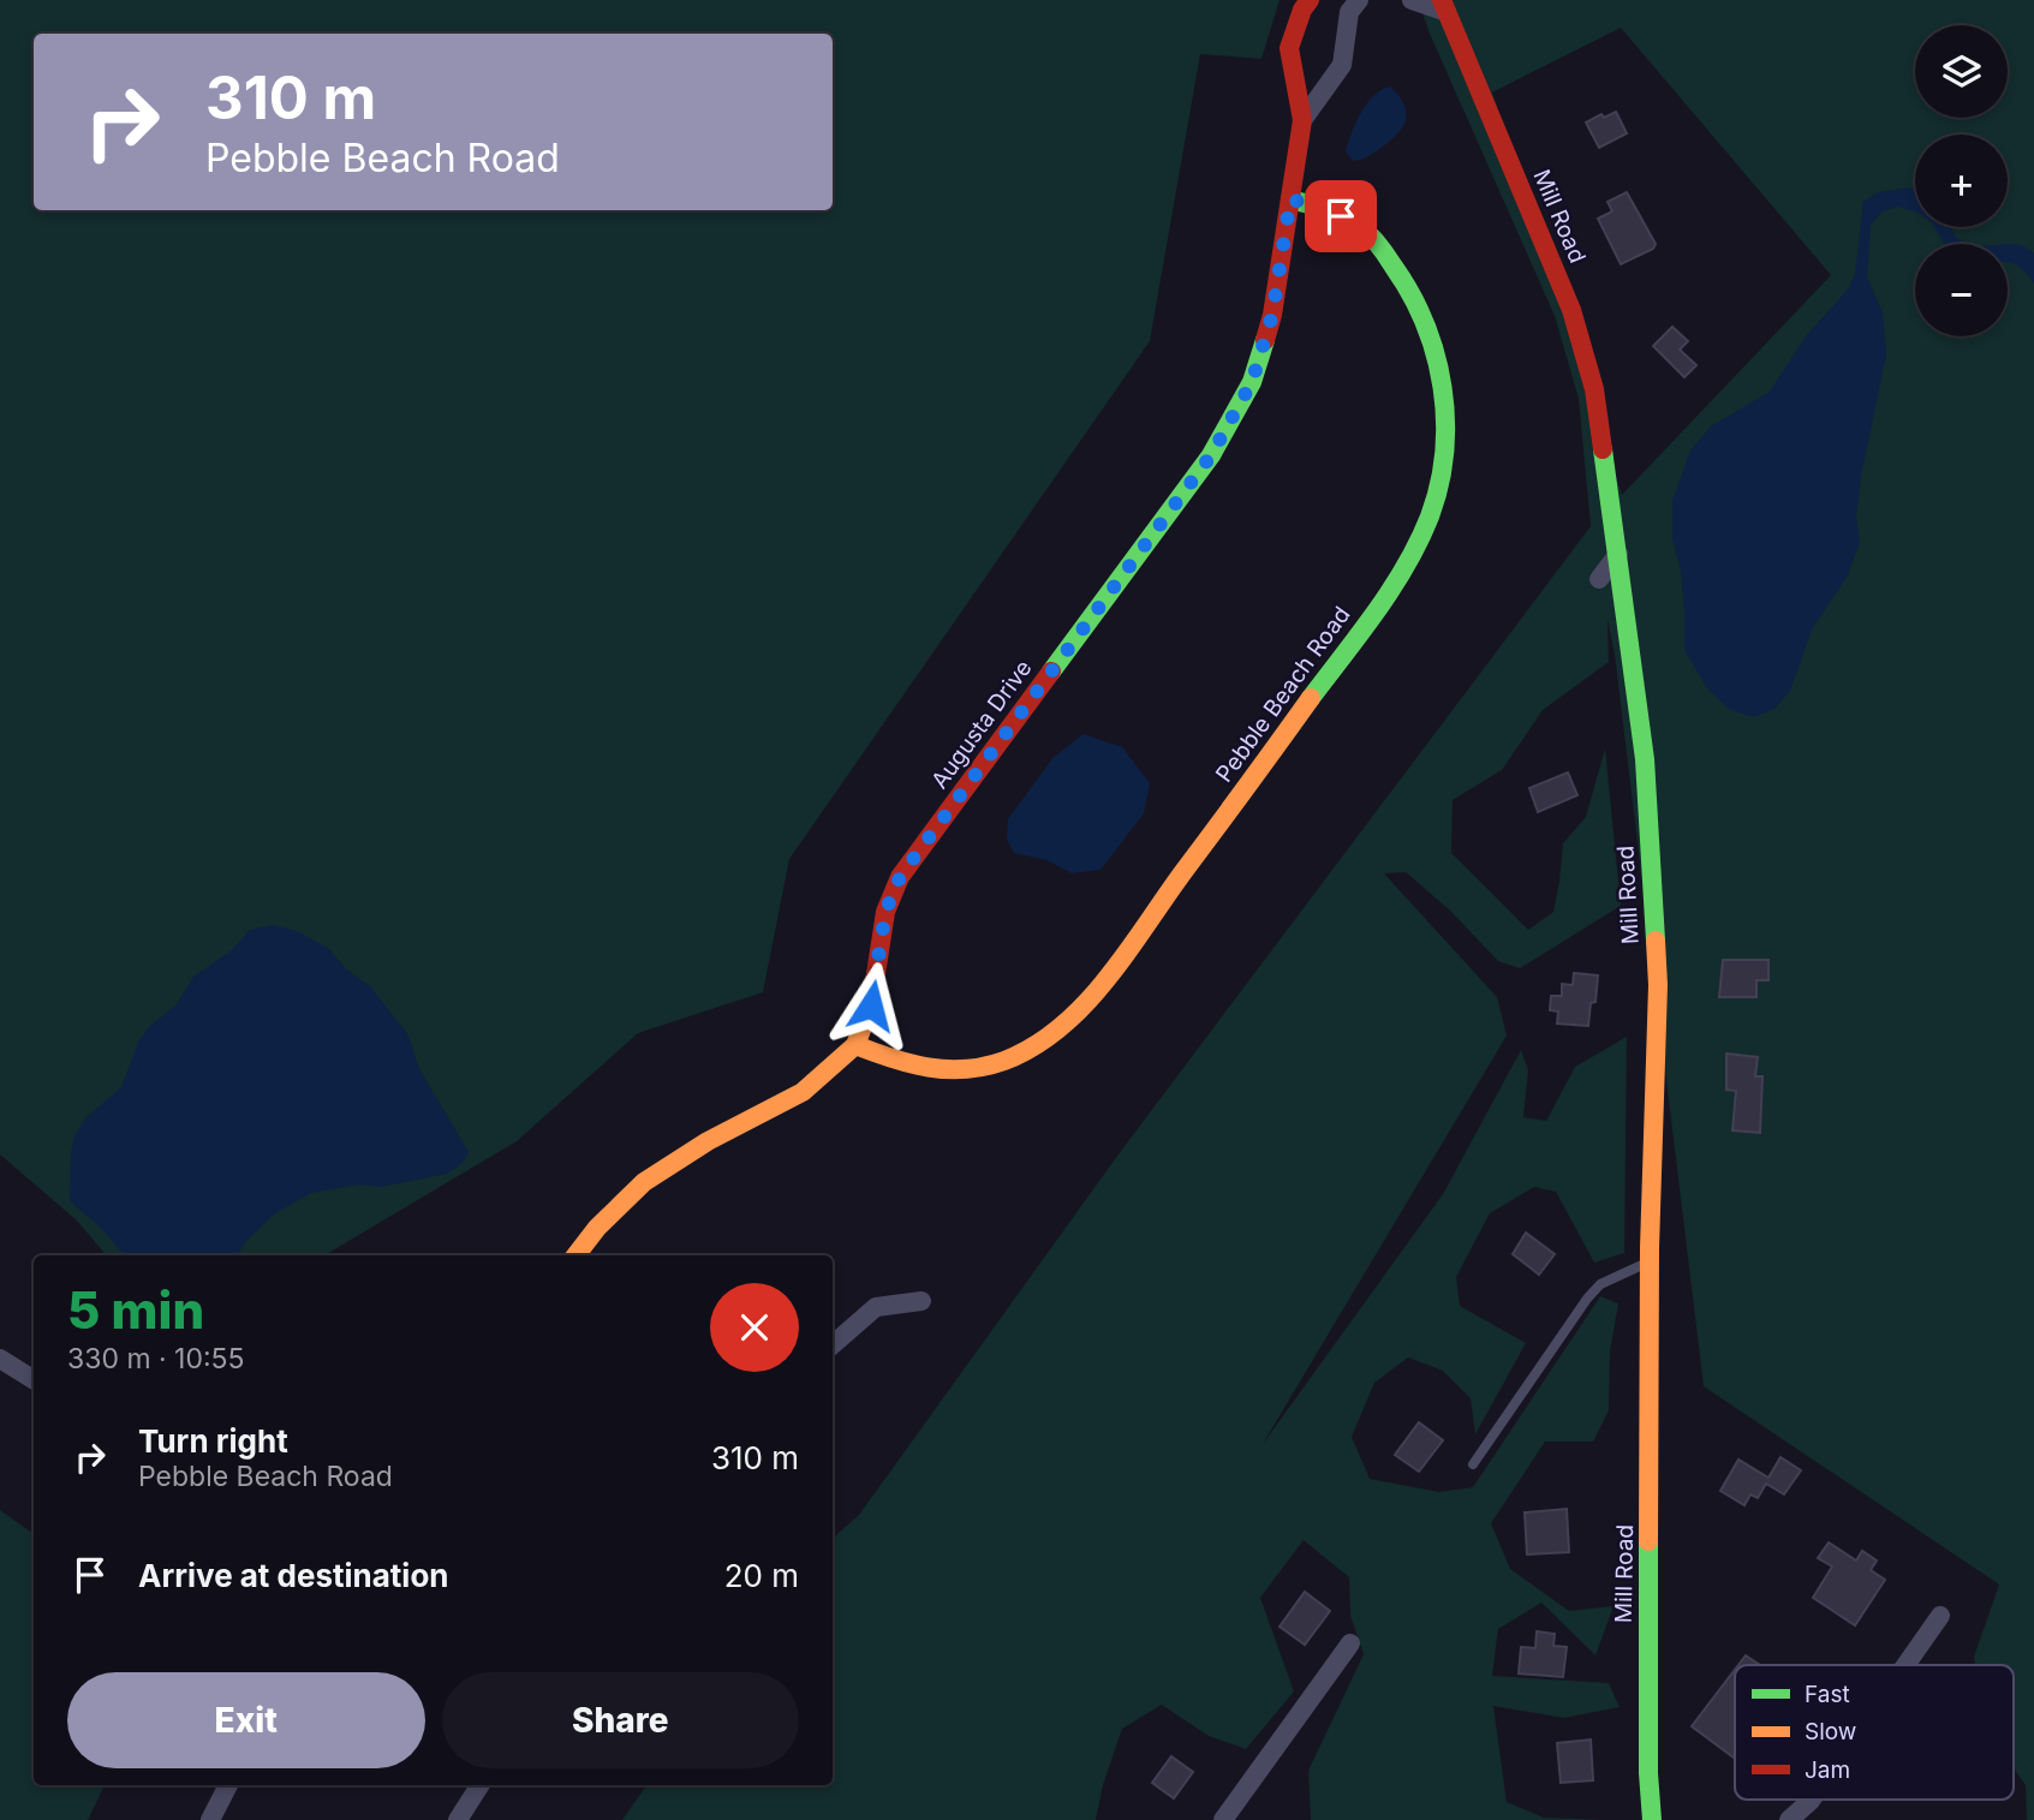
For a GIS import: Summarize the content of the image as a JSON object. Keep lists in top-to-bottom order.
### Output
{
  "streets": {
    "street": ["Mill Road", "Pebble Beach Road", "Augusta Drive"]
  },
  "crossings": [
    ["Pebble Beach Road", "Augusta Drive"]
  ],
  "legend": ["Fast", "Slow", "Jam"],
  "page": {
    "map_buttons": ["+", "−"],
    "turn": ["310 m", "Pebble Beach Road"],
    "heading": ["5 min", "330 m · 10:55"],
    "list": [
      {
        "name": "Turn right",
        "note": "Pebble Beach Road",
        "value": "310 m"
      },
      {
        "name": "Arrive at destination",
        "value": "20 m"
      }
    ],
    "buttons": ["Exit", "Share"]
  }
}
